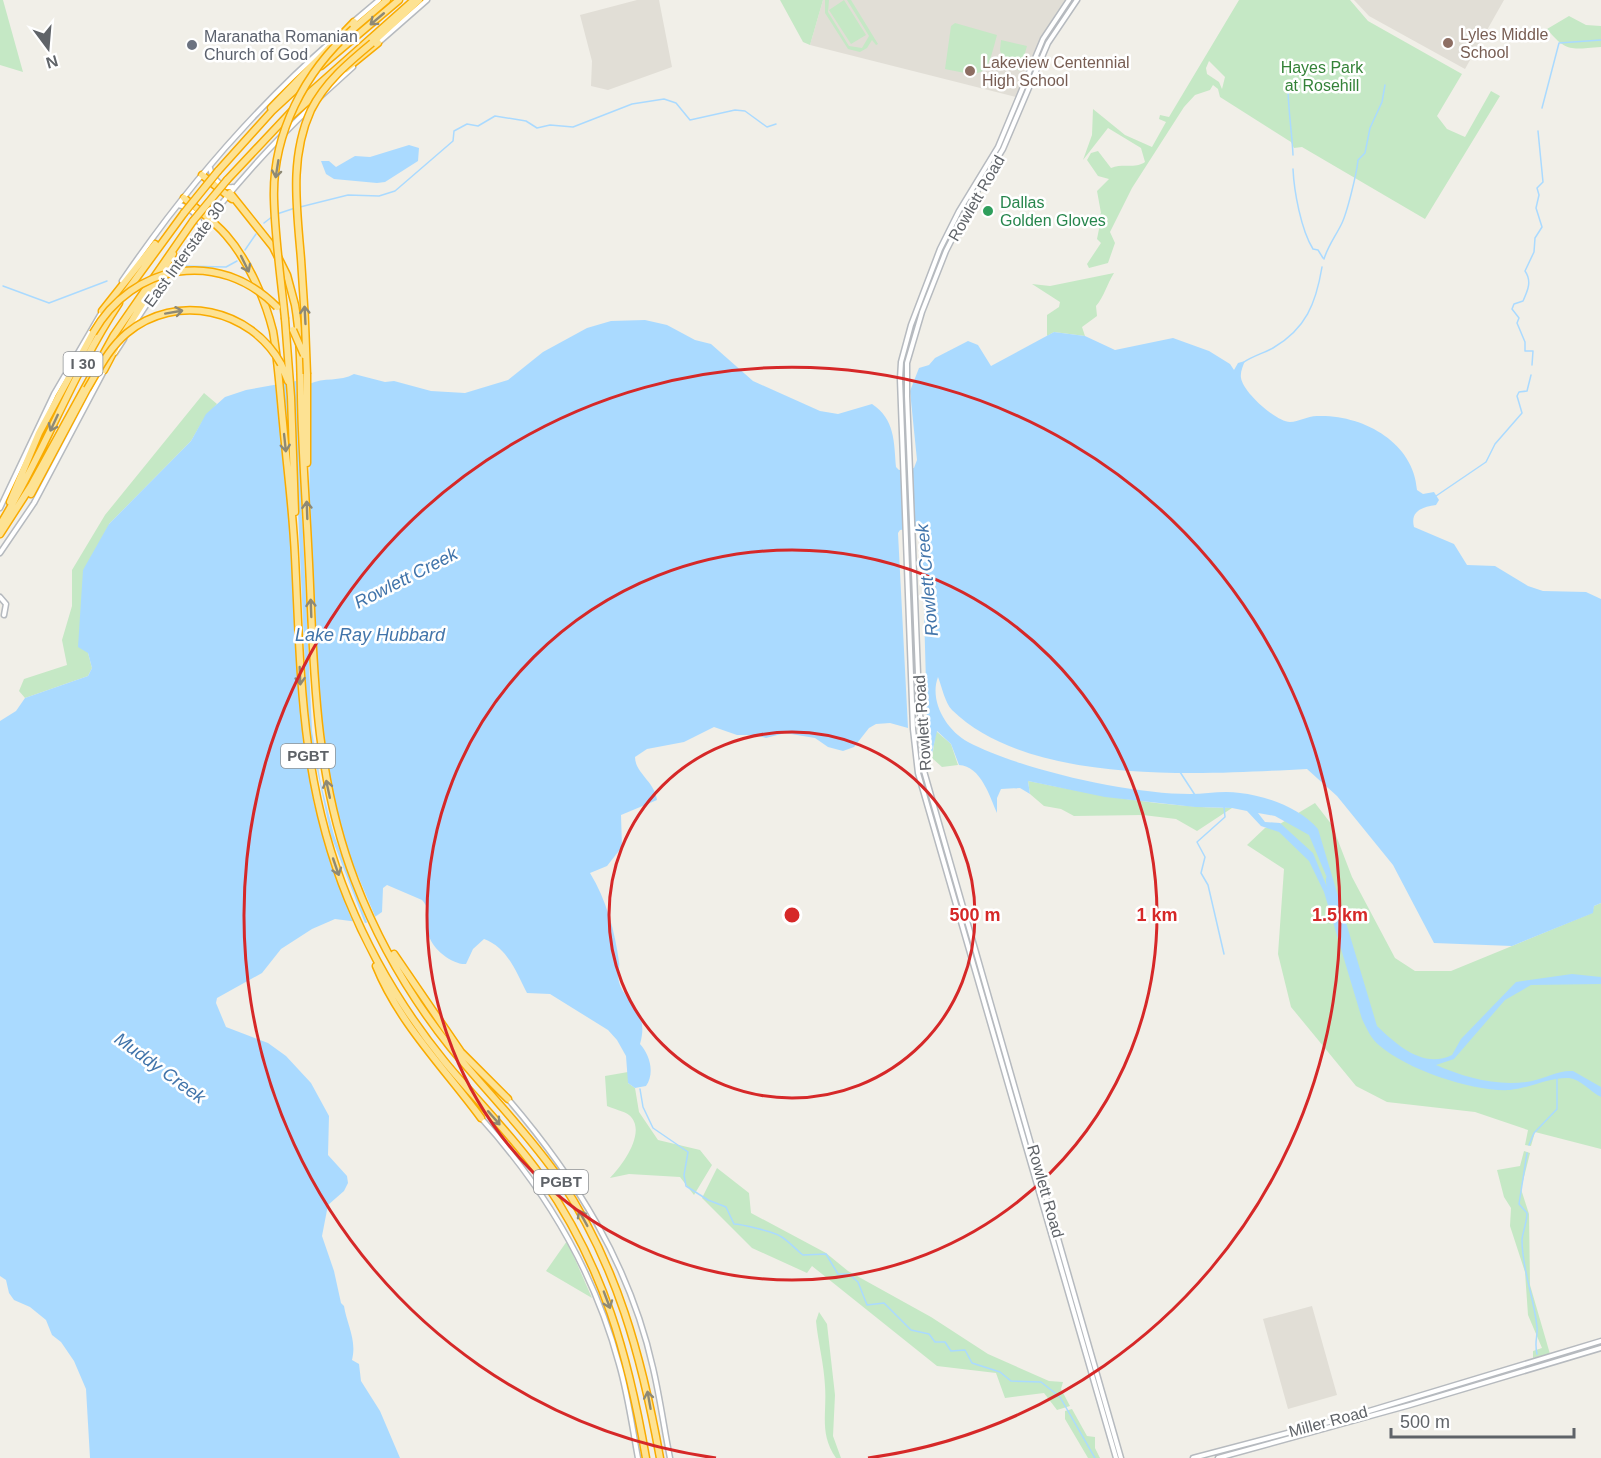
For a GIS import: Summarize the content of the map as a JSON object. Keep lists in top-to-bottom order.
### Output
{
  "streets": {
    "highway": ["I 30", "PGBT"],
    "main road": ["Rowlett Road", "East Interstate 30", "Miller Road"]
  },
  "water": ["Rowlett Creek", "Lake Ray Hubbard", "Muddy Creek"],
  "parks": ["Hayes Park at Rosehill"],
  "places": [
    "Lyles Middle School",
    "Maranatha Romanian Church of God",
    "Lakeview Centennial High School",
    "Dallas Golden Gloves"
  ],
  "scale_bar": "500 m",
  "north": "bottom",
  "rings": ["500 m", "1 km", "1.5 km"]
}
